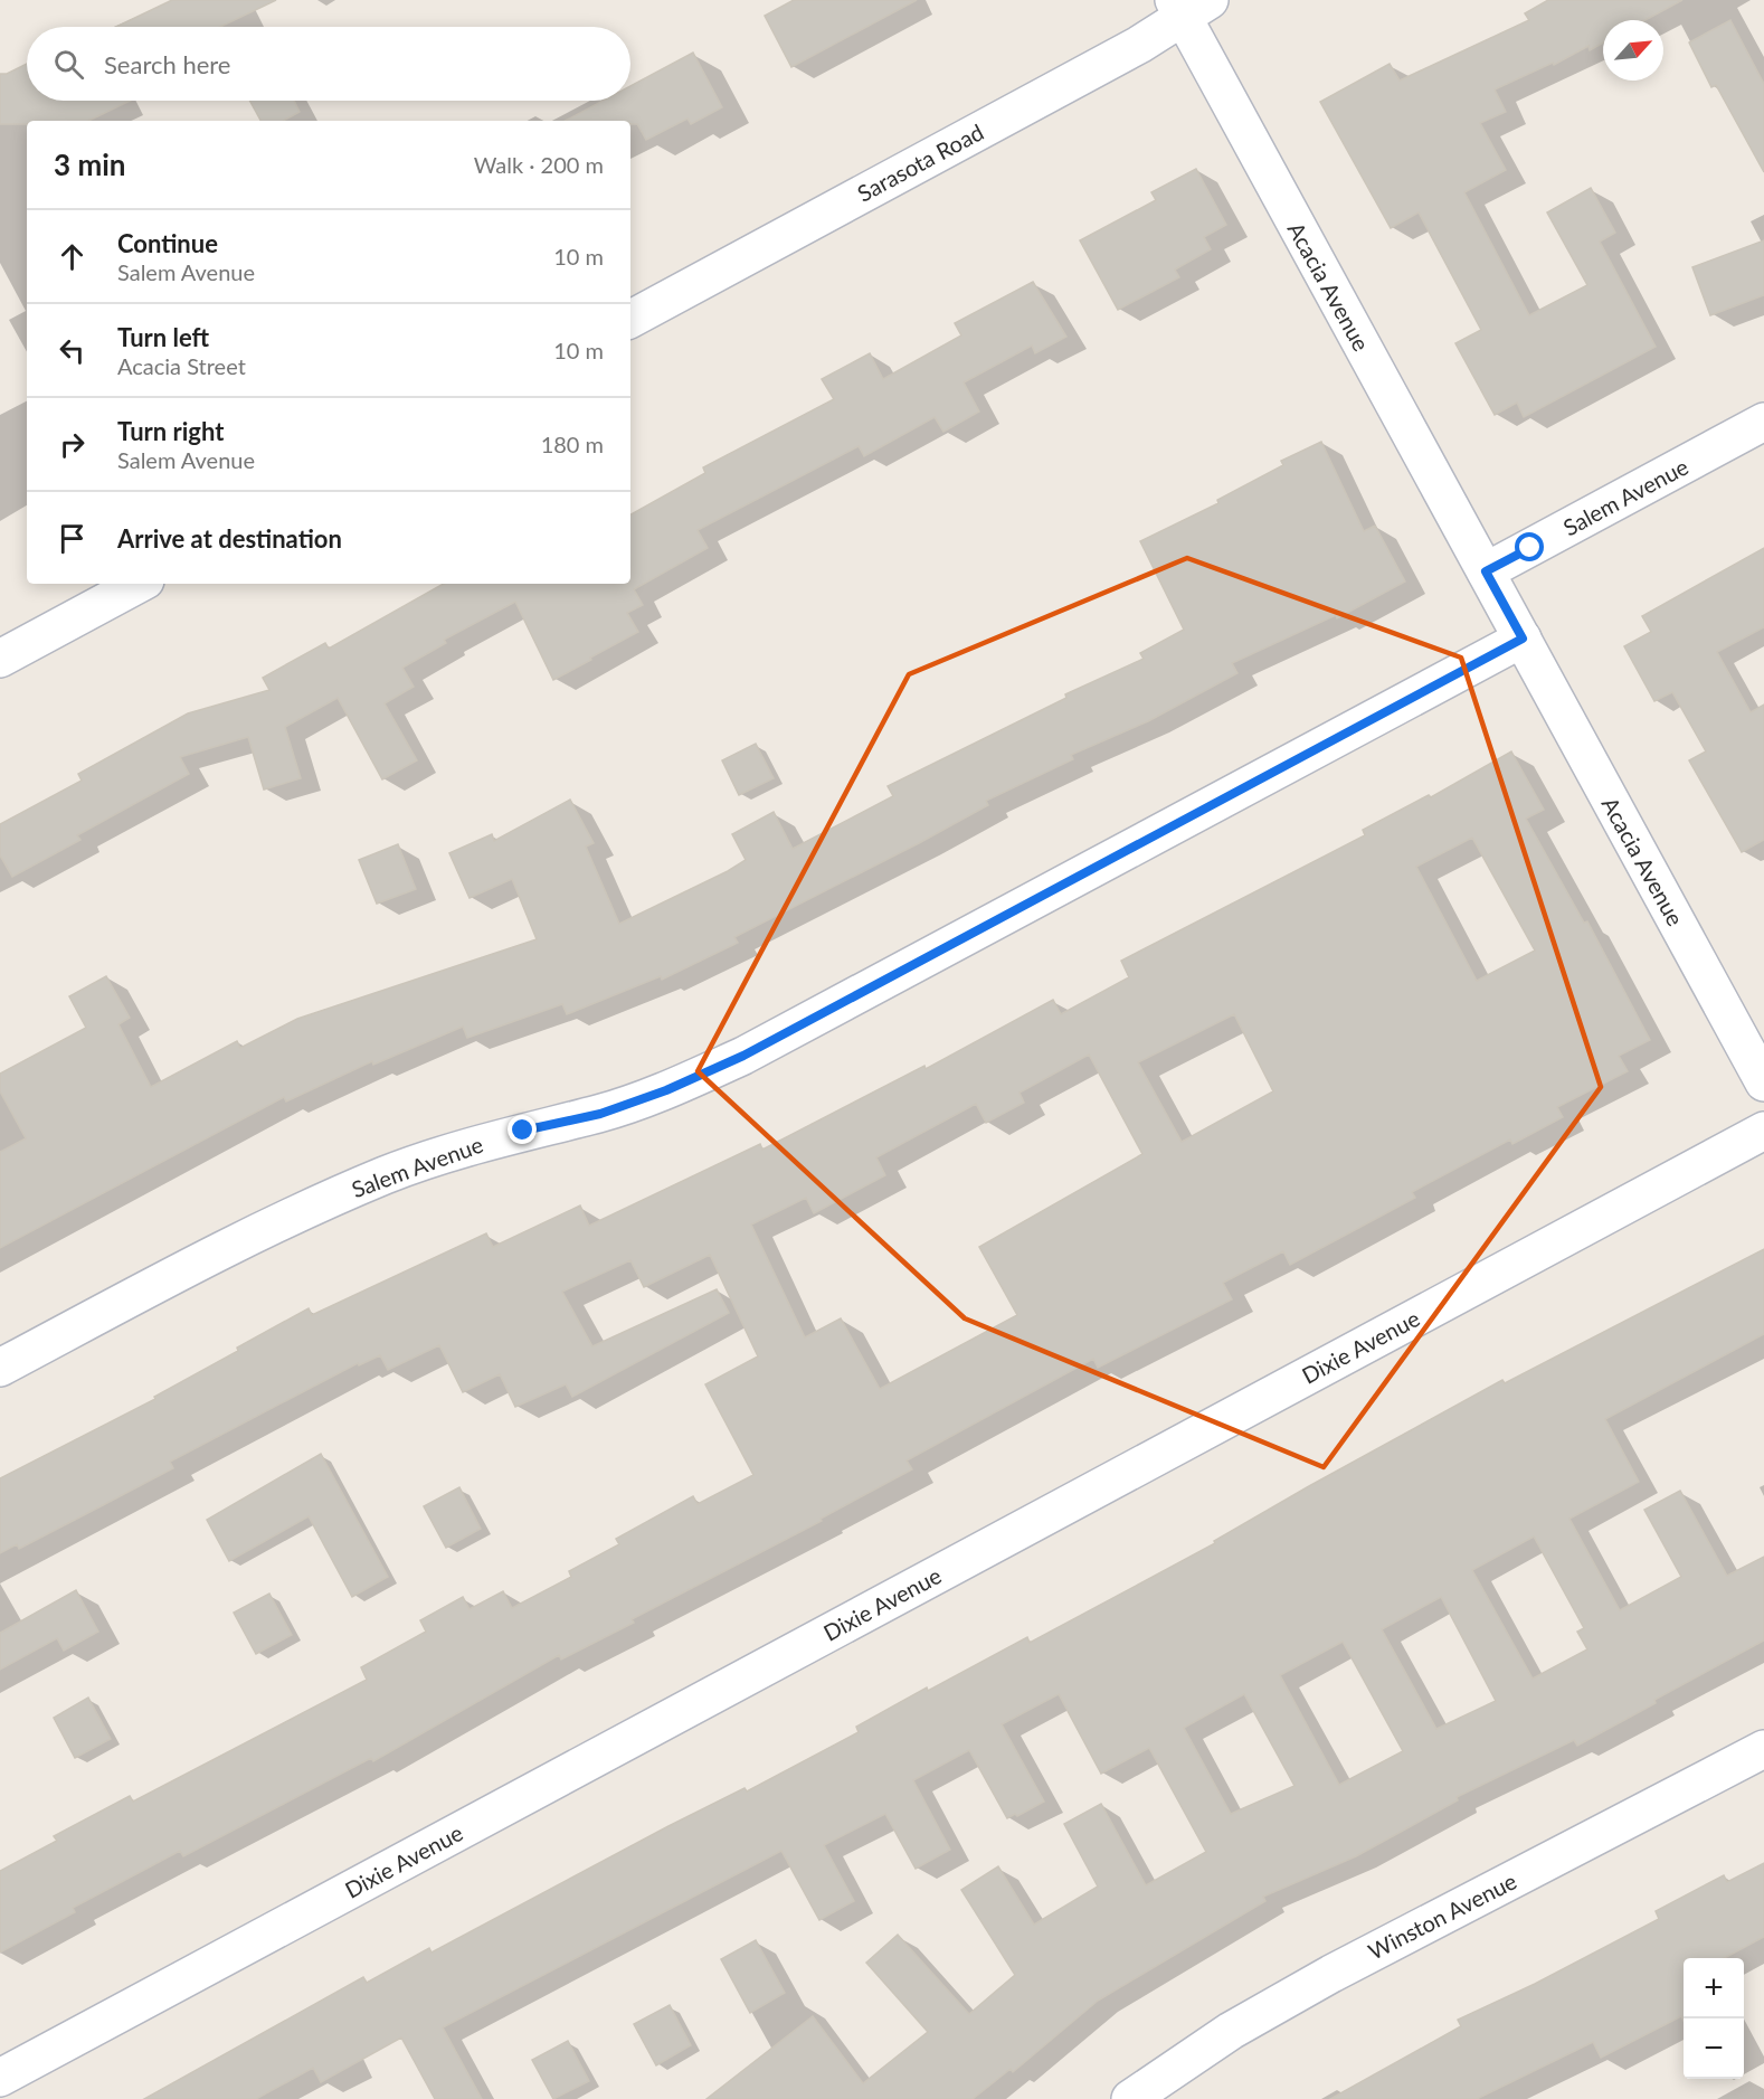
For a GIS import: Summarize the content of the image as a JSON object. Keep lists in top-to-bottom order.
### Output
{
  "streets": {
    "street": [
      "Sarasota Road",
      "Acacia Avenue",
      "Salem Avenue",
      "Dixie Avenue",
      "Winston Avenue"
    ]
  },
  "crossings": [
    ["Sarasota Road", "Acacia Avenue"],
    ["Acacia Avenue", "Salem Avenue"]
  ],
  "north": "top right",
  "page": {
    "search": "Search here",
    "heading": ["3 min", "Walk · 200 m"],
    "list": [
      ["Continue", "Salem Avenue", "10 m"],
      ["Turn left", "Acacia Street", "10 m"],
      ["Turn right", "Salem Avenue", "180 m"],
      "Arrive at destination"
    ],
    "map_buttons": ["+", "−"]
  }
}
